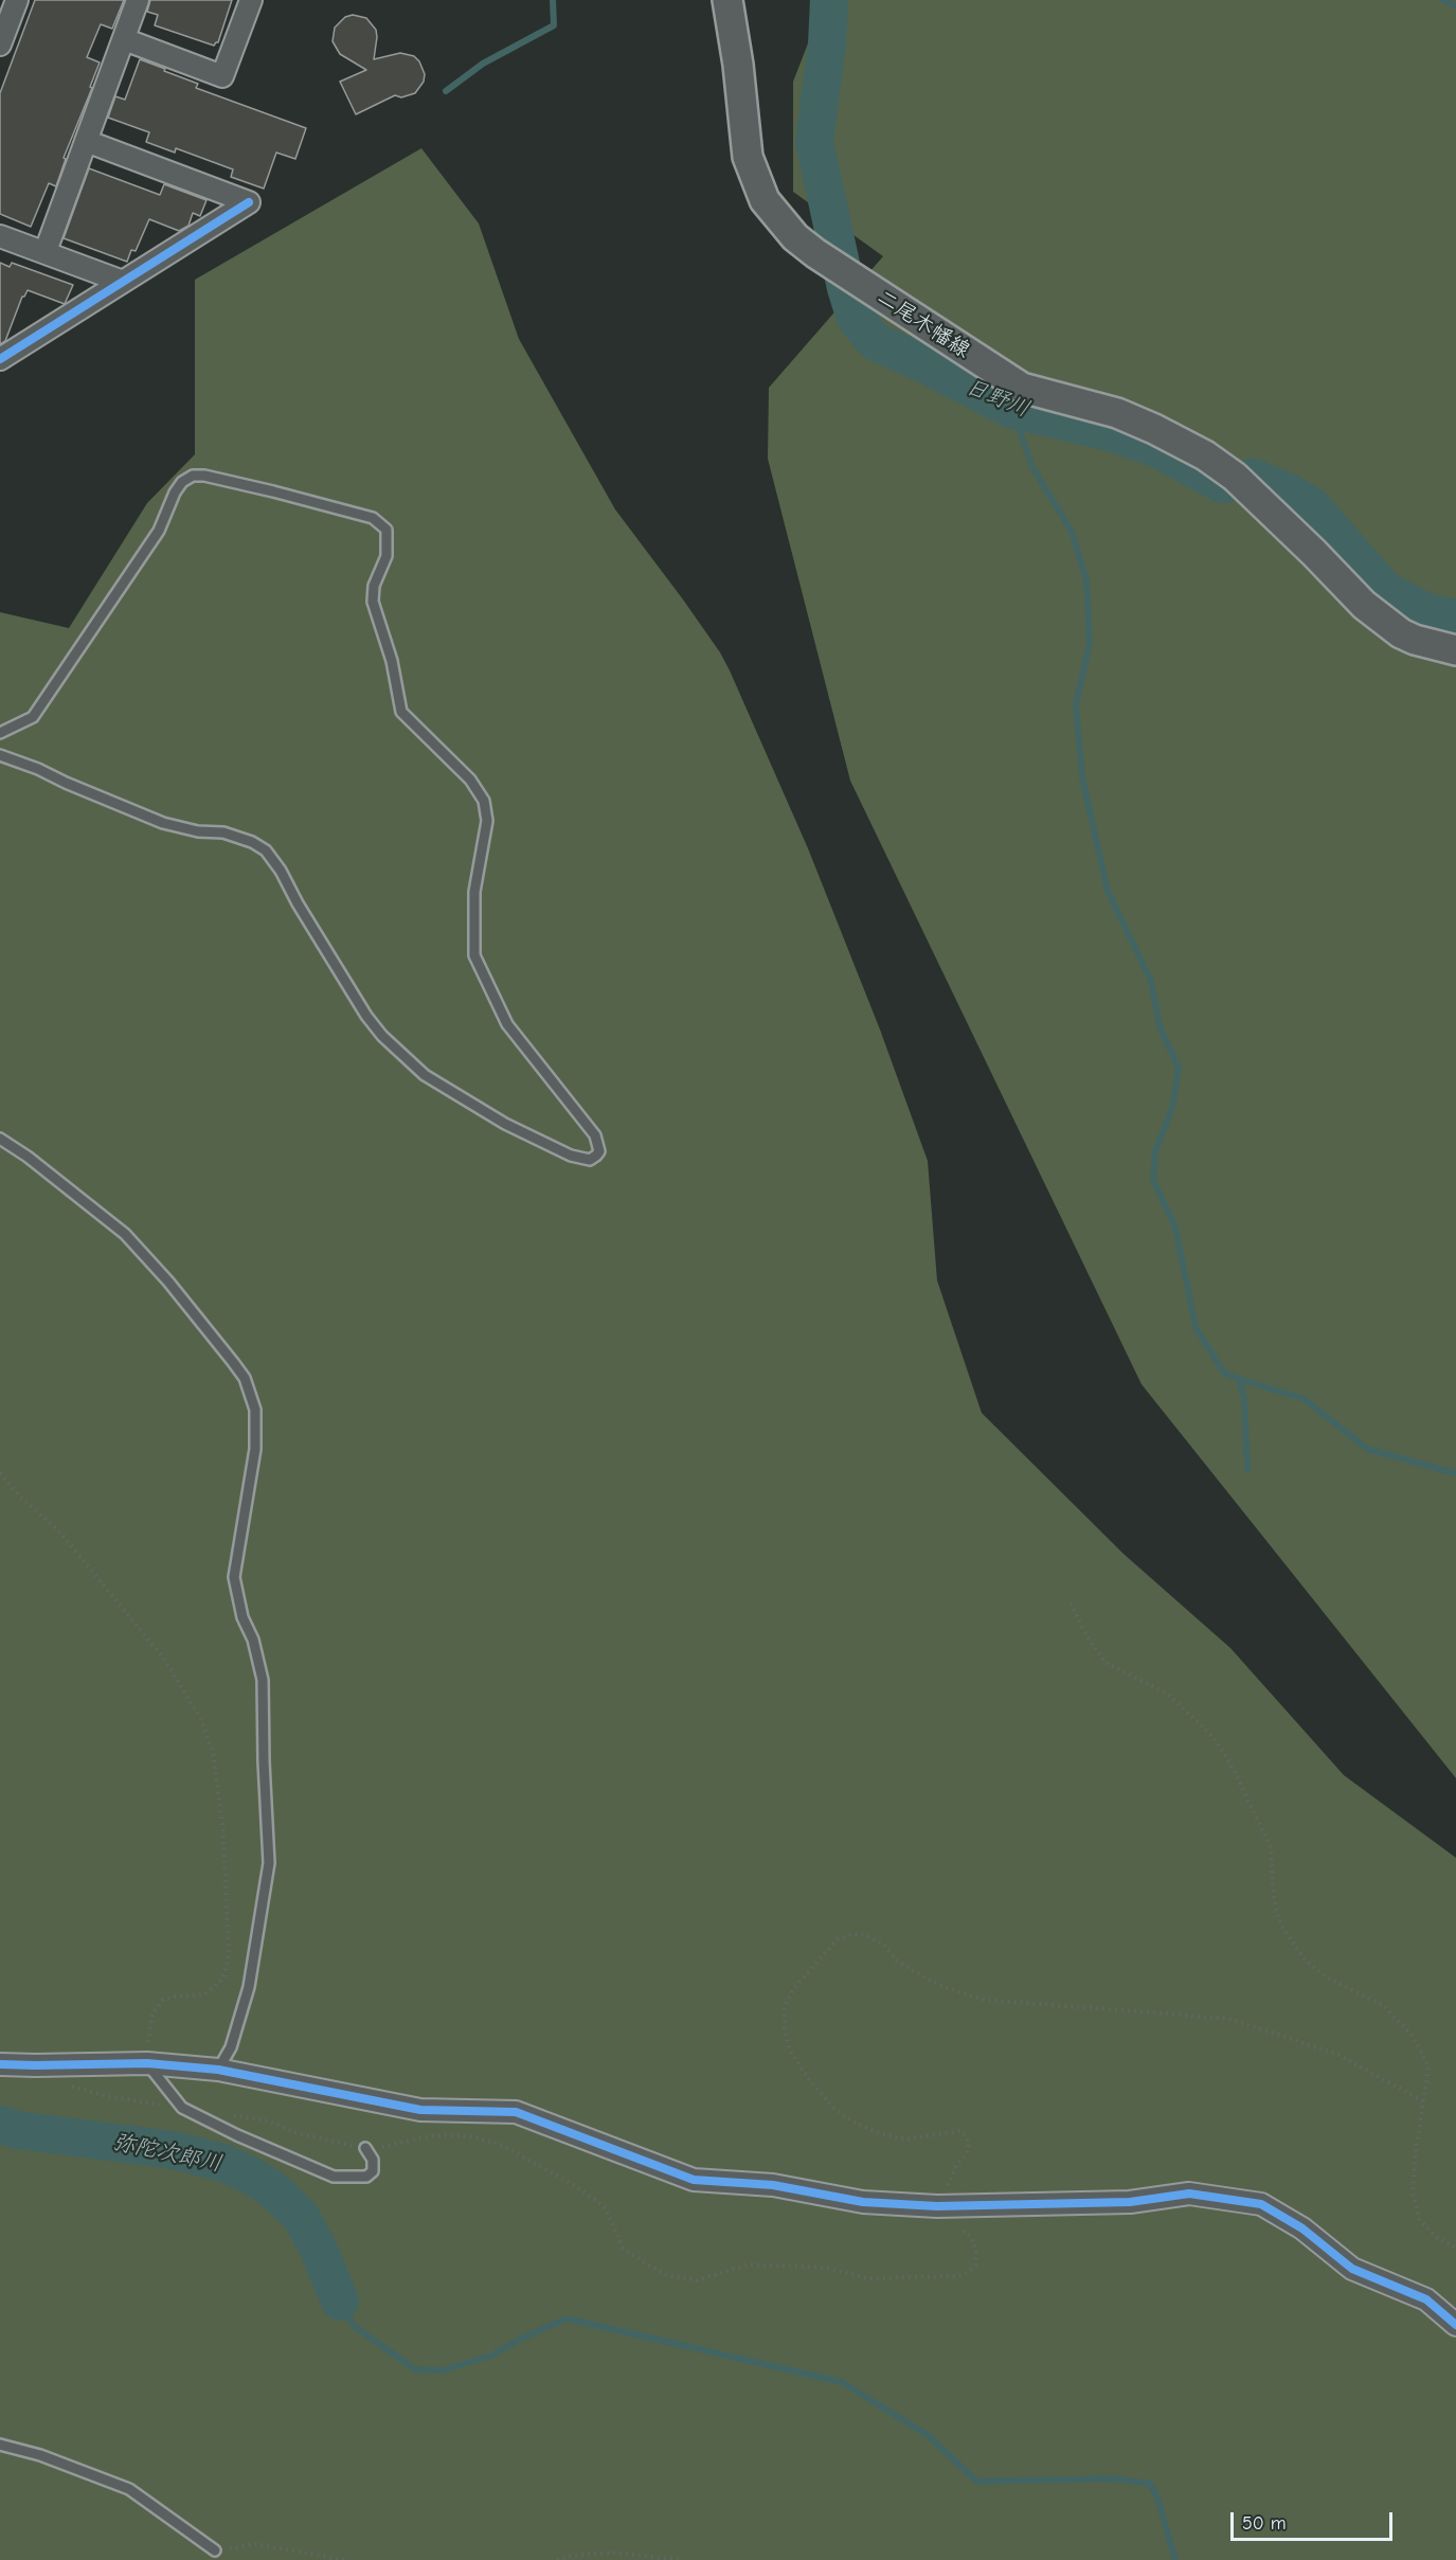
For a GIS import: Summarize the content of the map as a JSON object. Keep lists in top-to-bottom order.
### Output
{
  "streets": {
    "main road": ["二尾木幡線"]
  },
  "water": ["日野川", "弥陀次郎川"],
  "scale_bar": "50 m"
}
